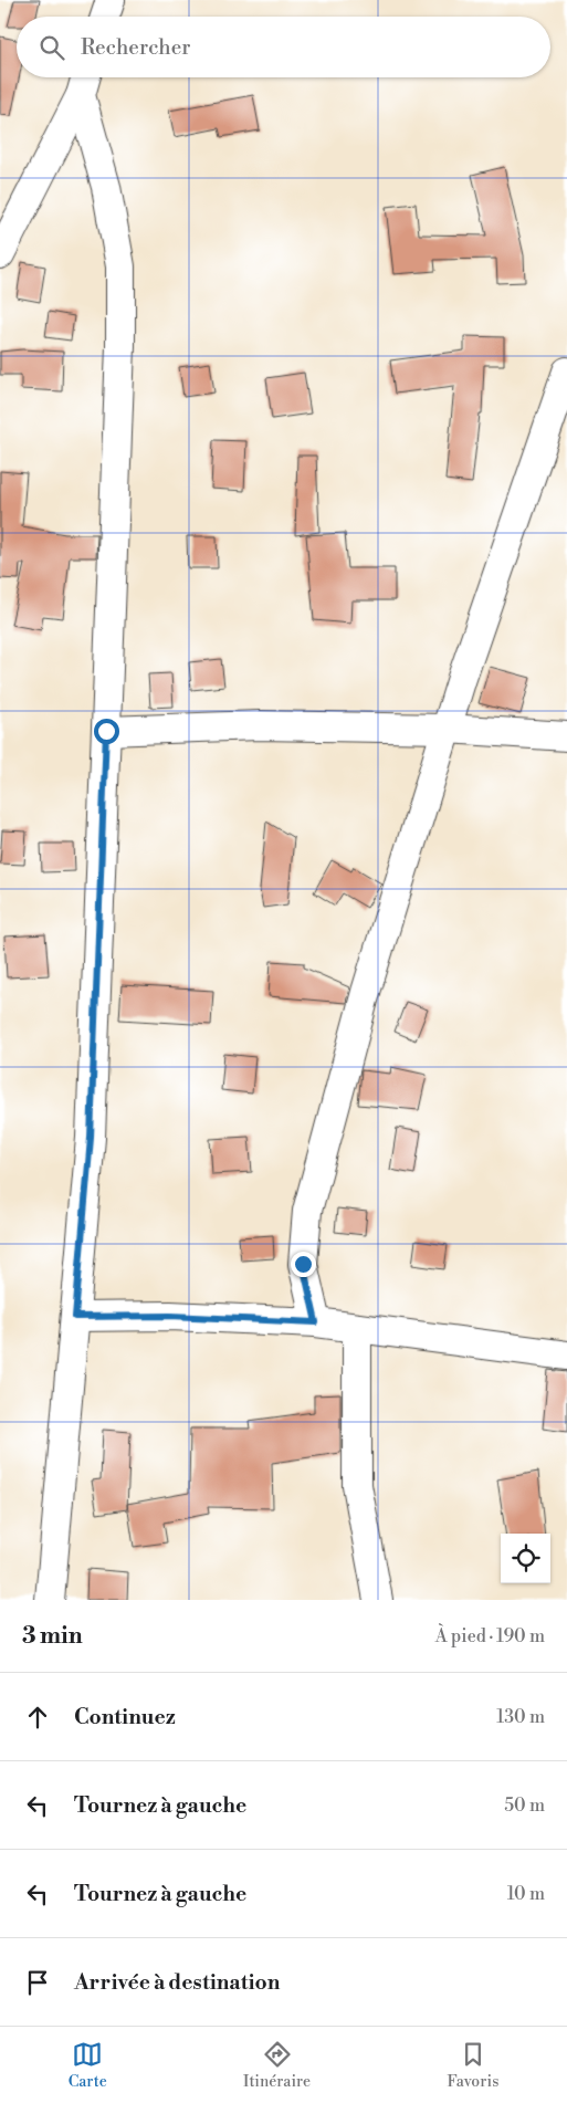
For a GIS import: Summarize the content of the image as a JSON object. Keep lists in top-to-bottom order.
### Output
{
  "page": {
    "search": "Rechercher",
    "heading": ["3 min", "À pied · 190 m"],
    "list": [
      ["Continuez", "130 m"],
      ["Tournez à gauche", "50 m"],
      ["Tournez à gauche", "10 m"],
      "Arrivée à destination"
    ],
    "nav": ["Carte", "Itinéraire", "Favoris"]
  }
}
